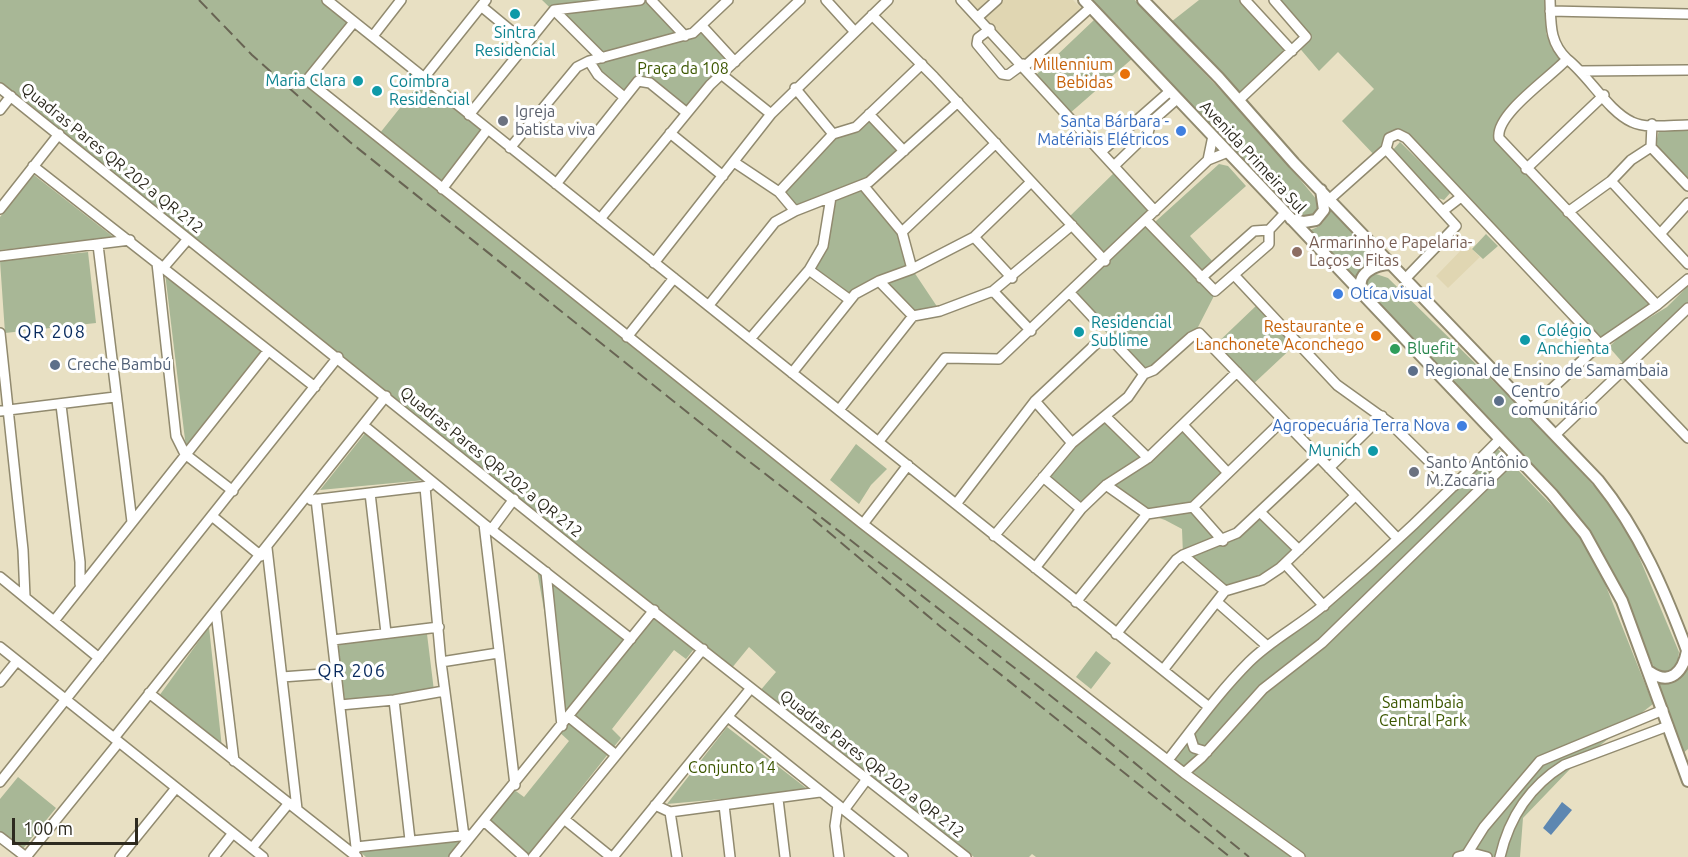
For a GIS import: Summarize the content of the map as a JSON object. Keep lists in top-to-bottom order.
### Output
{
  "streets": {
    "main road": ["Avenida Primeira Sul"],
    "street": ["Quadras Pares QR 202 a QR 212"]
  },
  "districts": ["QR 208", "QR 206"],
  "parks": ["Praça da 108", "Samambaia Central Park", "Conjunto 14"],
  "places": [
    "Sintra Residencial",
    "Millennium Bebidas",
    "Maria Clara",
    "Coimbra Residencial",
    "Igreja batista viva",
    "Santa Bárbara - Matériais Elétricos",
    "Armarinho e Papelaria- Laços e Fitas",
    "Otíca visual",
    "Residencial Sublime",
    "Restaurante e Lanchonete Aconchego",
    "Colégio Anchienta",
    "Bluefit",
    "Creche Bambú",
    "Regional de Ensino de Samambaia",
    "Centro comunitário",
    "Agropecuária Terra Nova",
    "Munich",
    "Santo Antônio M.Zacaria"
  ],
  "scale_bar": "100 m"
}
